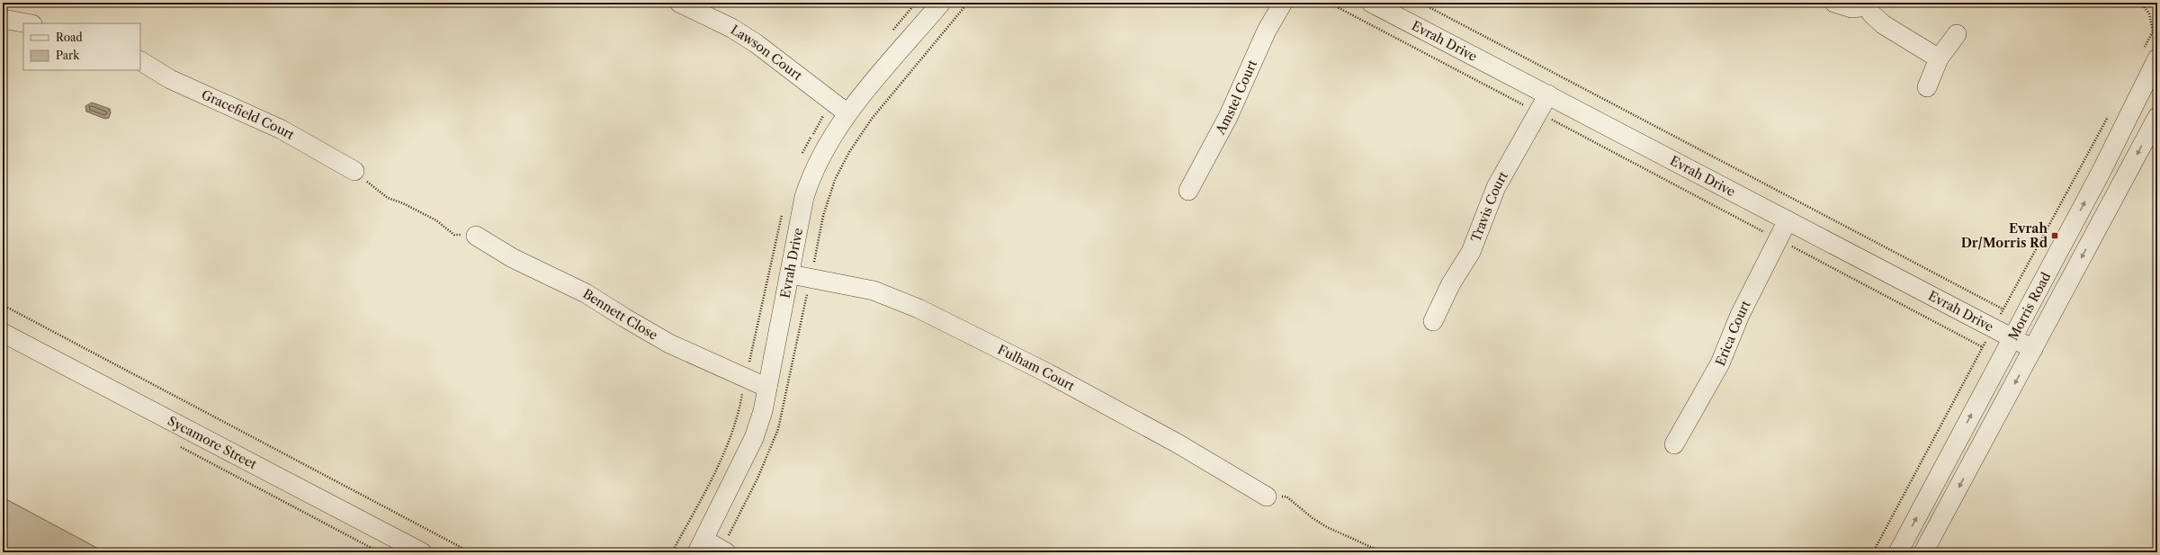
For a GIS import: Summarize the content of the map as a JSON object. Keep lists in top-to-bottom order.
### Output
{
  "streets": {
    "street": [
      "Evrah Drive",
      "Lawson Court",
      "Amstel Court",
      "Gracefield Court",
      "Travis Court",
      "Morris Road",
      "Bennett Close",
      "Erica Court",
      "Fulham Court",
      "Sycamore Street"
    ]
  },
  "crossings": [
    ["Evrah Drive", "Lawson Court"],
    ["Evrah Drive", "Travis Court"],
    ["Evrah Drive", "Morris Road"],
    ["Evrah Drive", "Bennett Close"],
    ["Evrah Drive", "Erica Court"],
    ["Evrah Drive", "Fulham Court"]
  ],
  "places": {
    "transit": ["Evrah Dr/Morris Rd"]
  },
  "legend": ["Road", "Park"]
}
